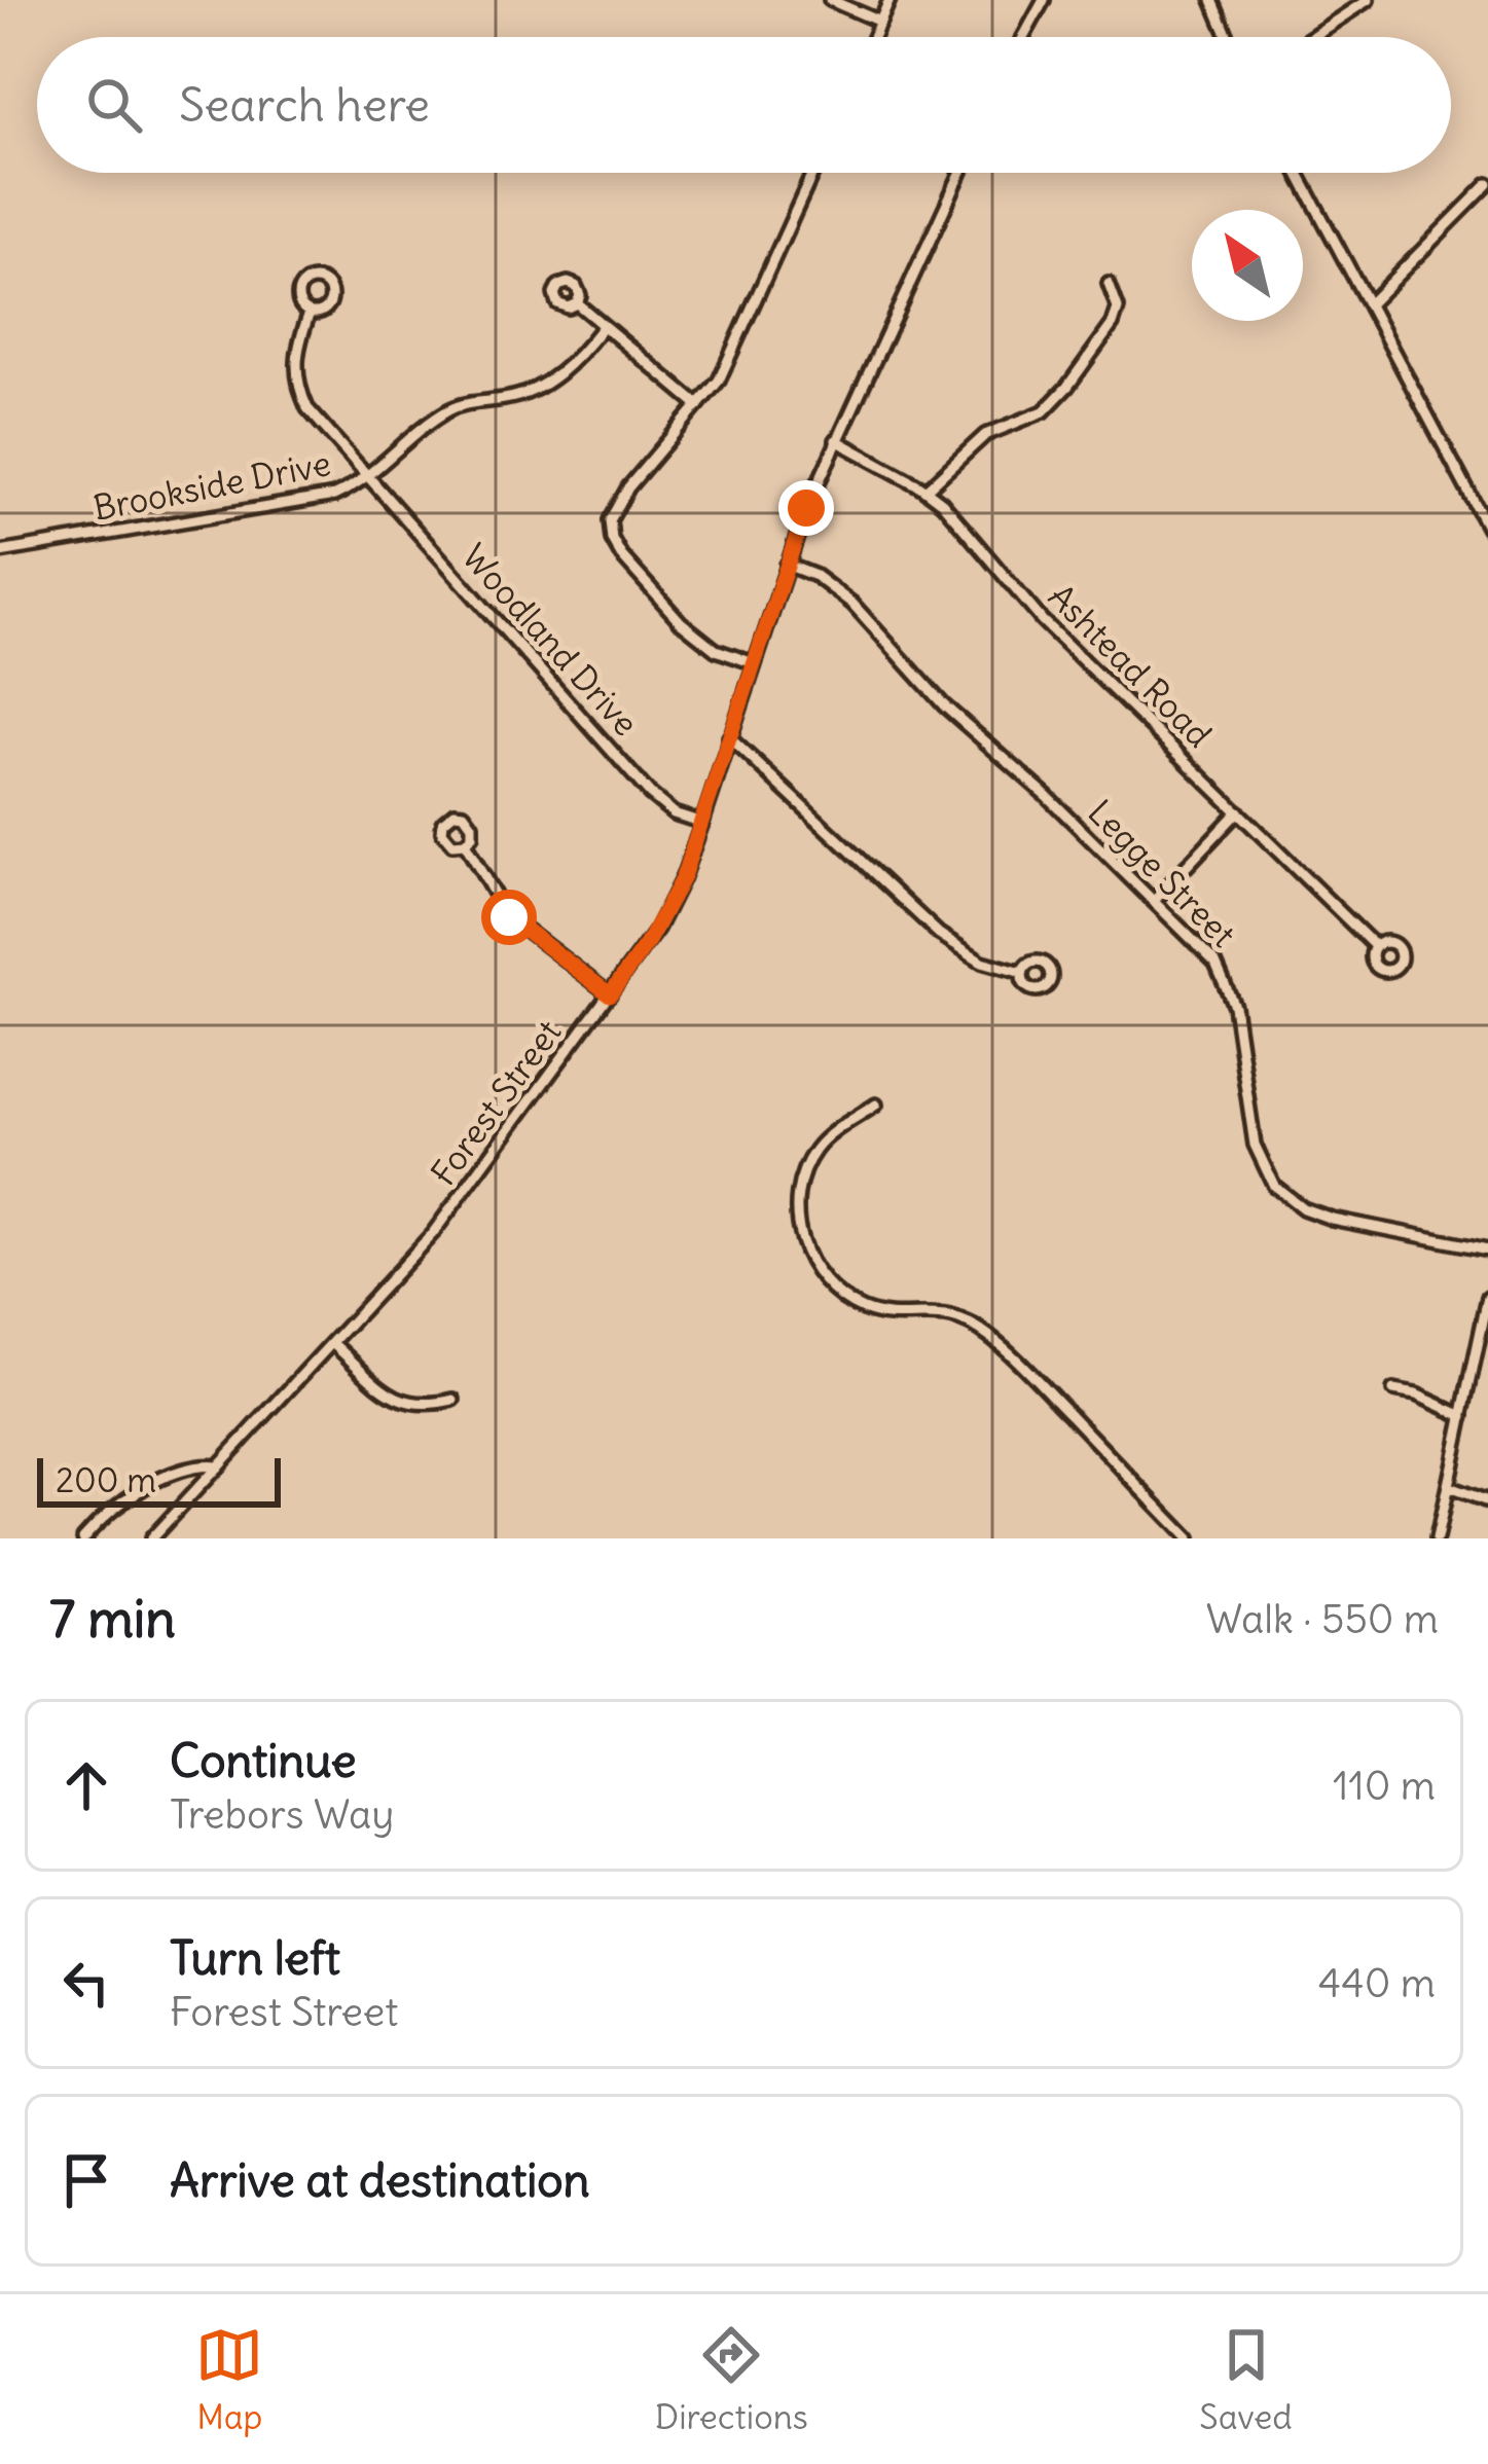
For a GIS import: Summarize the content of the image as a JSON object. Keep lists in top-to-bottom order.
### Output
{
  "streets": {
    "street": [
      "Brookside Drive",
      "Woodland Drive",
      "Ashtead Road",
      "Legge Street",
      "Forest Street"
    ]
  },
  "crossings": [
    ["Brookside Drive", "Woodland Drive"],
    ["Woodland Drive", "Forest Street"],
    ["Ashtead Road", "Forest Street"],
    ["Legge Street", "Forest Street"]
  ],
  "scale_bar": "200 m",
  "north": "top left",
  "page": {
    "search": "Search here",
    "scale": "200 m",
    "heading": ["7 min", "Walk · 550 m"],
    "list": [
      ["Continue", "Trebors Way", "110 m"],
      ["Turn left", "Forest Street", "440 m"],
      "Arrive at destination"
    ],
    "nav": ["Map", "Directions", "Saved"]
  }
}
